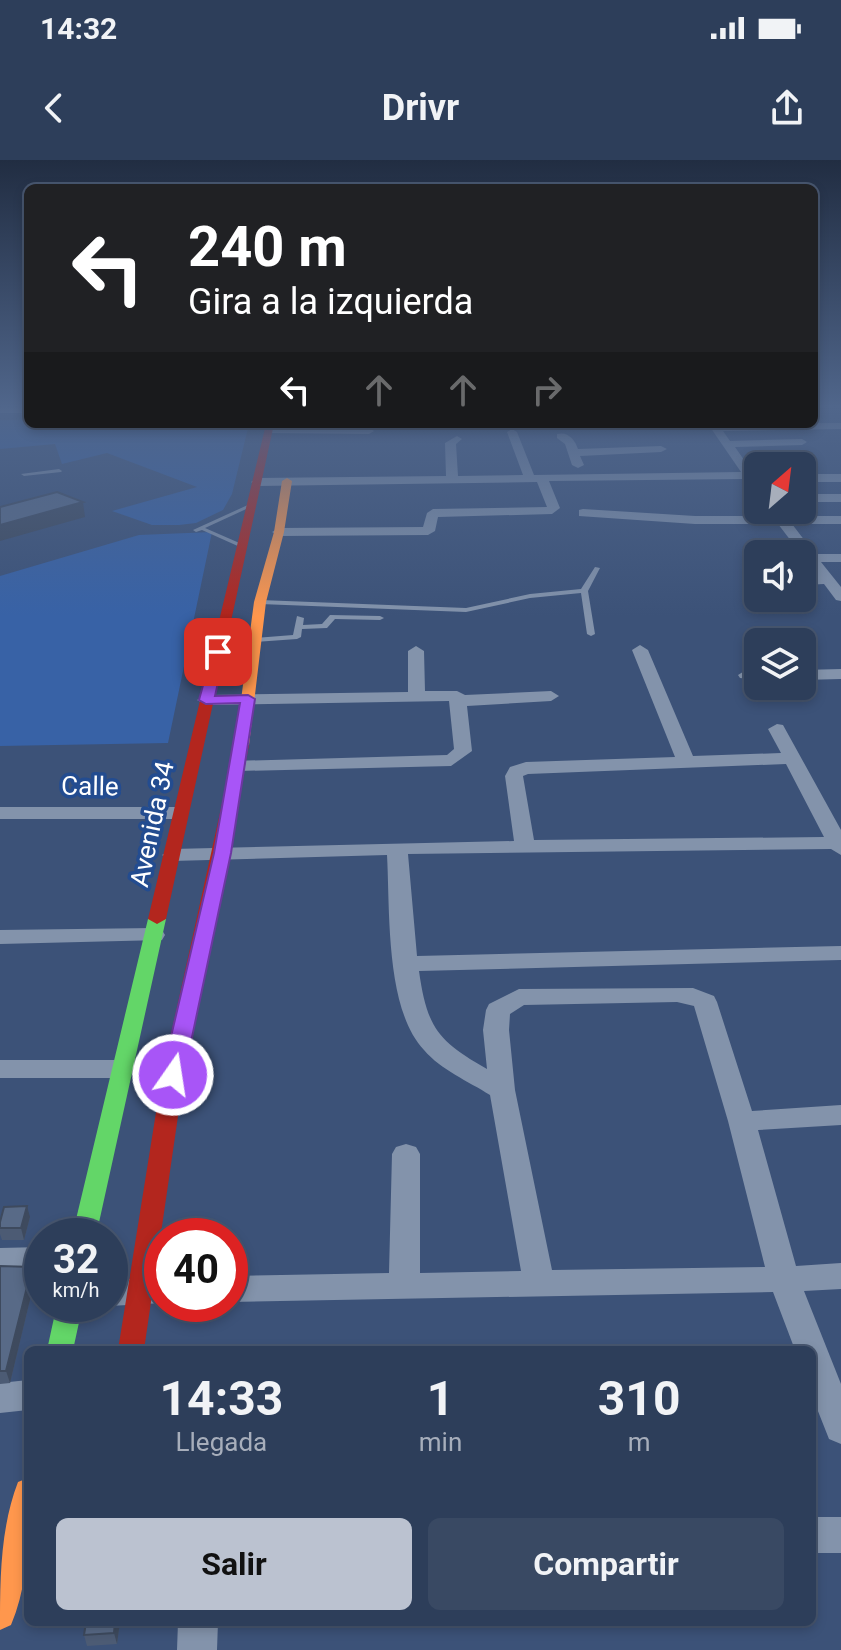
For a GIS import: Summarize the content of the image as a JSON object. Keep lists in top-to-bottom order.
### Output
{
  "streets": {
    "street": ["Calle", "Avenida 34"]
  },
  "crossings": [
    ["Calle", "Avenida 34"]
  ],
  "north": "top right",
  "page": {
    "status": "14:32",
    "header": "Drivr",
    "turn": ["240 m", "Gira a la izquierda"],
    "speed": "32 km/h",
    "limit": "40",
    "eta": [
      "14:33",
      "Llegada",
      "1",
      "min",
      "310",
      "m"
    ],
    "buttons": ["Salir", "Compartir"]
  }
}
